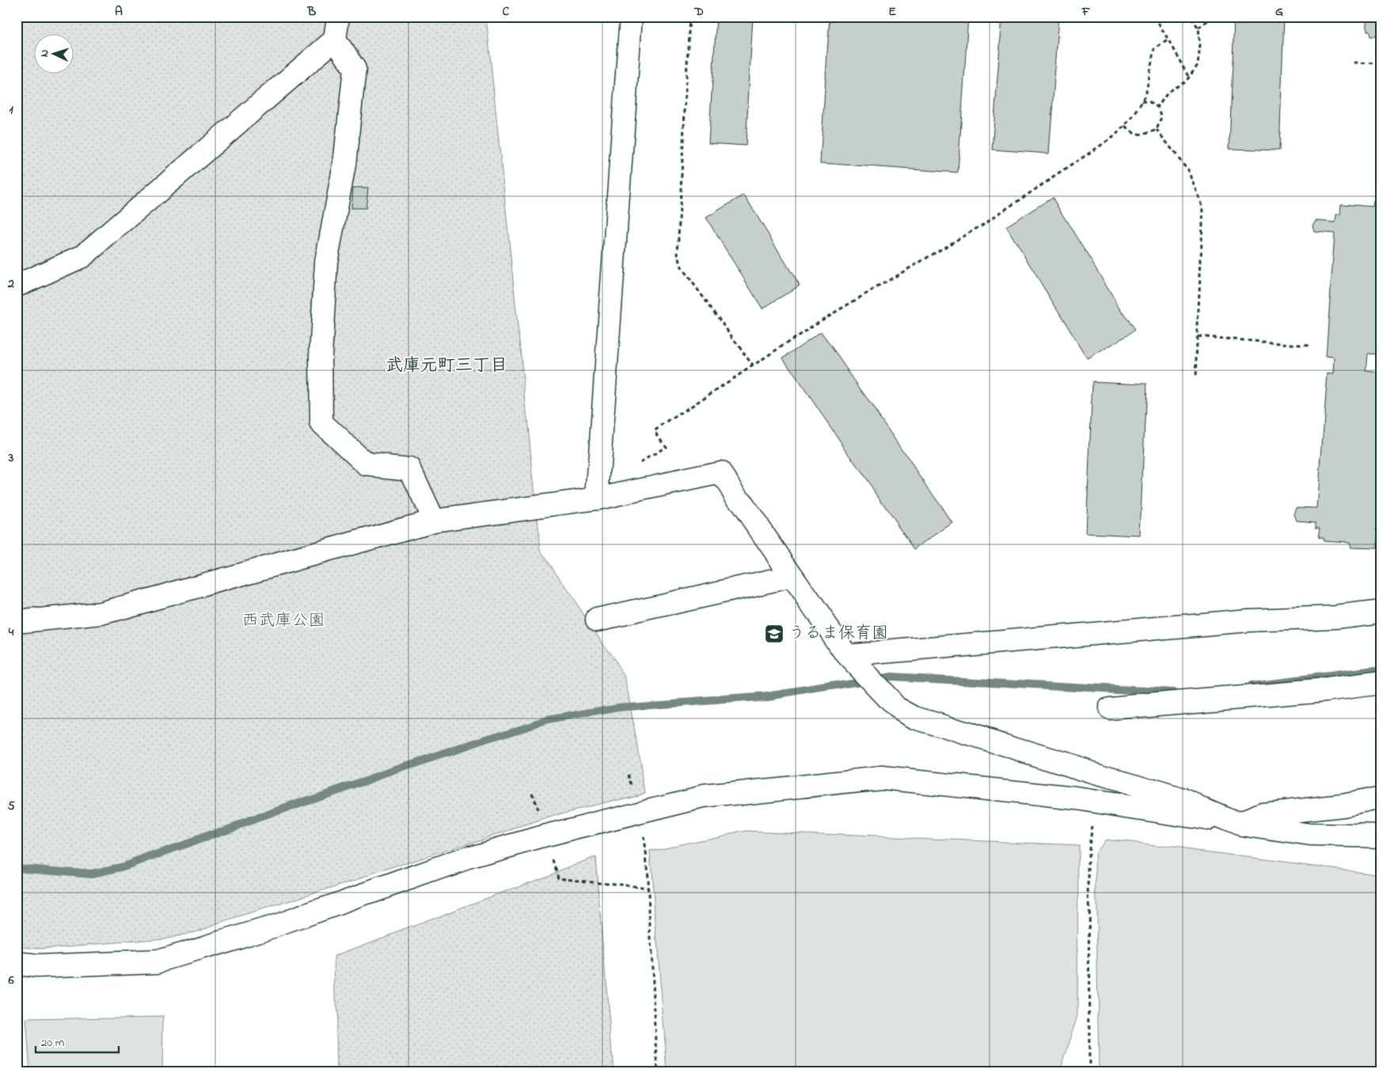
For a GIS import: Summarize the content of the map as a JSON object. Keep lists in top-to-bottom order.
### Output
{
  "districts": ["武庫元町三丁目"],
  "parks": ["西武庫公園"],
  "places": {
    "school or university": ["うるま保育園"]
  },
  "scale_bar": "20 m",
  "north": "left",
  "grid": {
    "columns": [
      "A",
      "B",
      "C",
      "D",
      "E",
      "F",
      "G"
    ],
    "rows": [
      "1",
      "2",
      "3",
      "4",
      "5",
      "6"
    ]
  }
}
